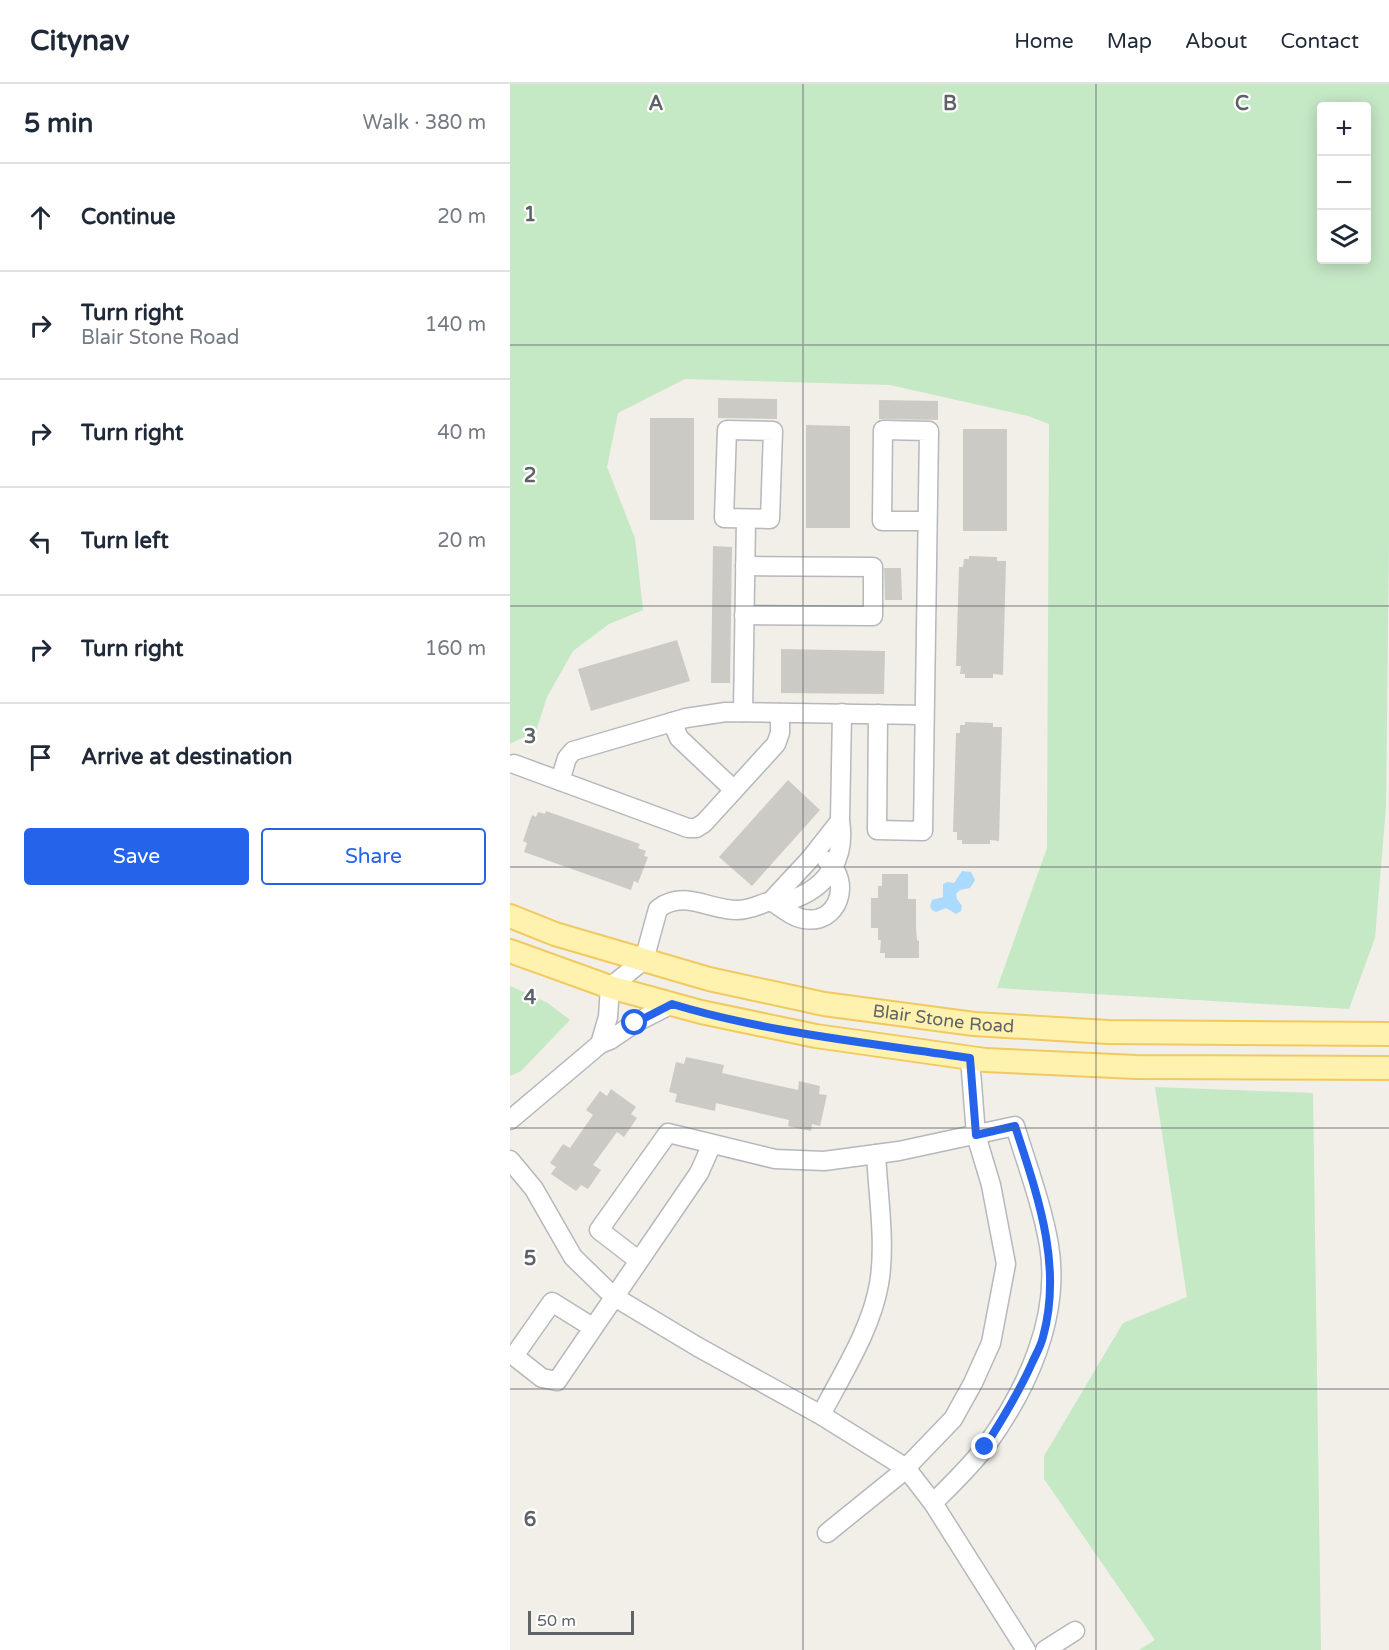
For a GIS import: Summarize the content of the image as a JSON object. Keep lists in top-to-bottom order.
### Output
{
  "streets": {
    "main road": ["Blair Stone Road"]
  },
  "scale_bar": "50 m",
  "page": {
    "header": "Citynav",
    "nav": [
      "Home",
      "Map",
      "About",
      "Contact"
    ],
    "heading": ["5 min", "Walk · 380 m"],
    "map_buttons": ["+", "−"],
    "list": [
      ["Continue", "20 m"],
      ["Turn right", "Blair Stone Road", "140 m"],
      ["Turn right", "40 m"],
      ["Turn left", "20 m"],
      ["Turn right", "160 m"],
      "Arrive at destination"
    ],
    "buttons": ["Save", "Share"],
    "scale": "50 m"
  },
  "grid": {
    "columns": ["A", "B", "C"],
    "rows": [
      "1",
      "2",
      "3",
      "4",
      "5",
      "6"
    ]
  }
}
